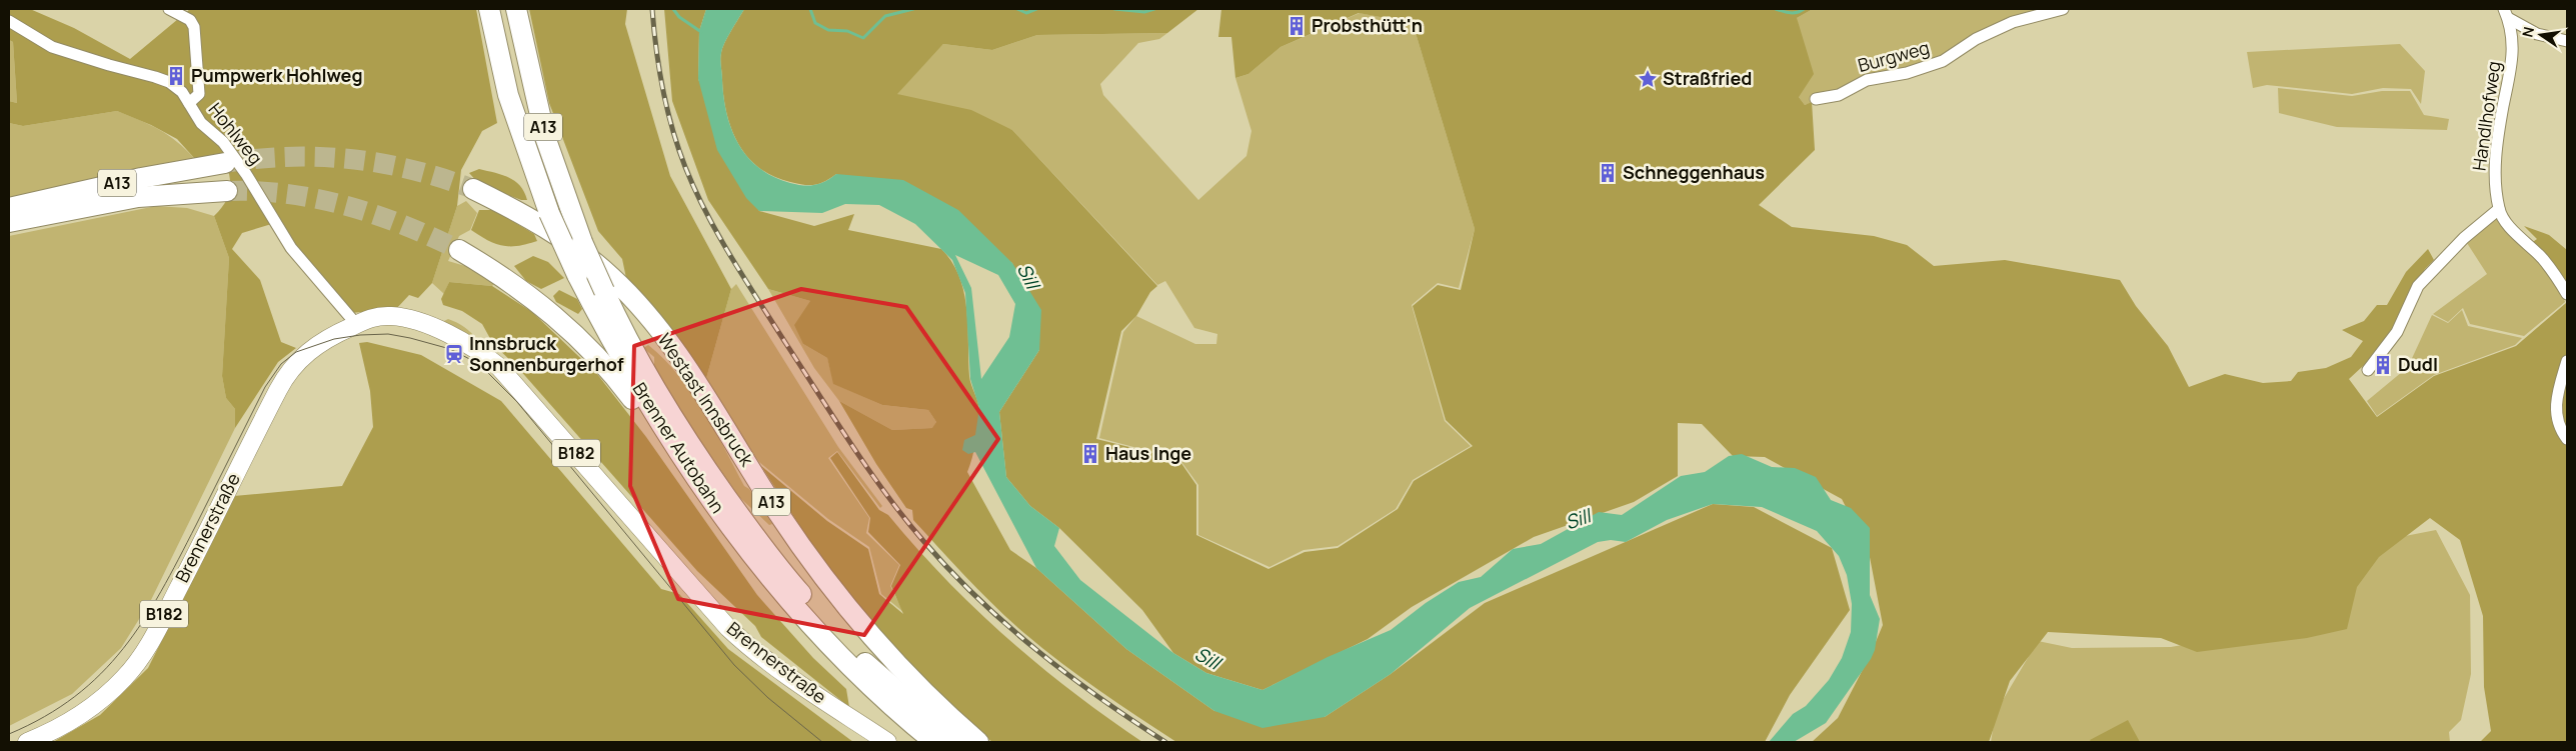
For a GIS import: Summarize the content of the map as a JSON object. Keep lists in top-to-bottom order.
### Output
{
  "streets": {
    "highway": ["A13", "Westast Innsbruck", "Brenner Autobahn"],
    "main road": ["B182", "Brennerstraße"],
    "street": ["Burgweg", "Handlhofweg", "Hohlweg"]
  },
  "crossings": [
    ["A13", "Brenner Autobahn"],
    ["Hohlweg", "Brennerstraße"]
  ],
  "water": ["Sill"],
  "places": {
    "building": [
      "Probsthütt'n",
      "Pumpwerk Hohlweg",
      "Schneggenhaus",
      "Dudl",
      "Haus Inge"
    ],
    "place": ["Straßfried"],
    "station": ["Innsbruck Sonnenburgerhof"]
  },
  "north": "left"
}
